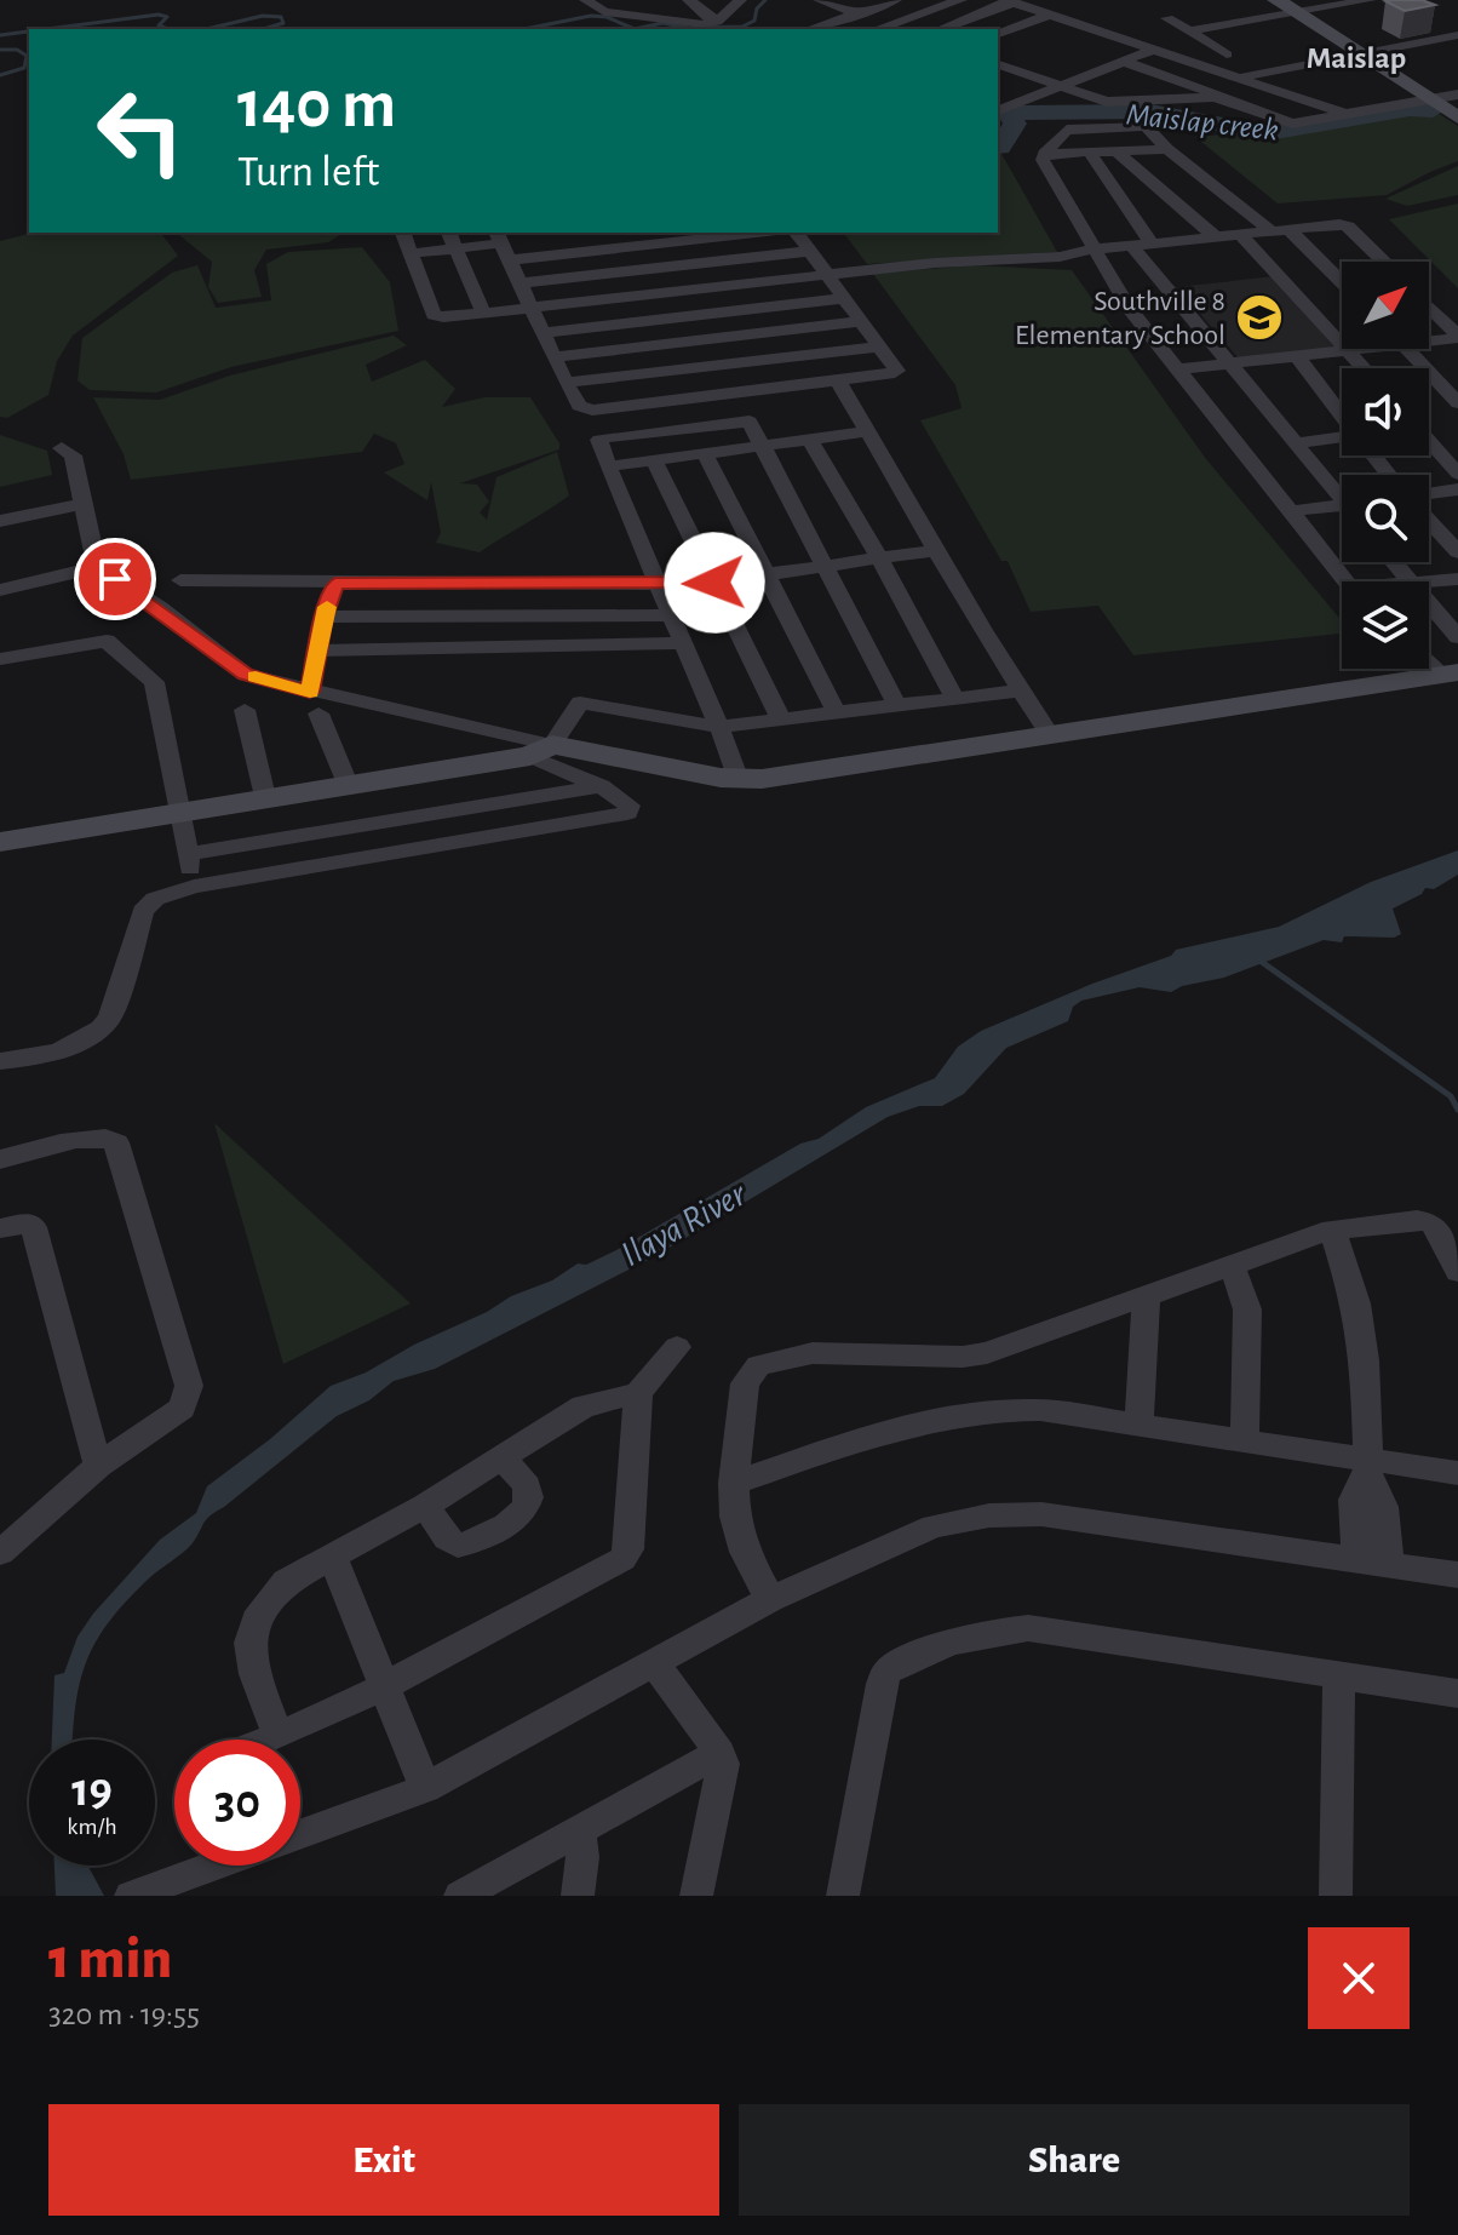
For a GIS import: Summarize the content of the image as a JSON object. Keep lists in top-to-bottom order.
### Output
{
  "districts": ["Maislap"],
  "water": ["Maislap creek", "Ilaya River"],
  "places": {
    "school or university": ["Southville 8 Elementary School"]
  },
  "north": "top right",
  "page": {
    "turn": ["140 m", "Turn left"],
    "speed": "19 km/h",
    "limit": "30",
    "heading": ["1 min", "320 m · 19:55"],
    "buttons": ["Exit", "Share"]
  }
}
